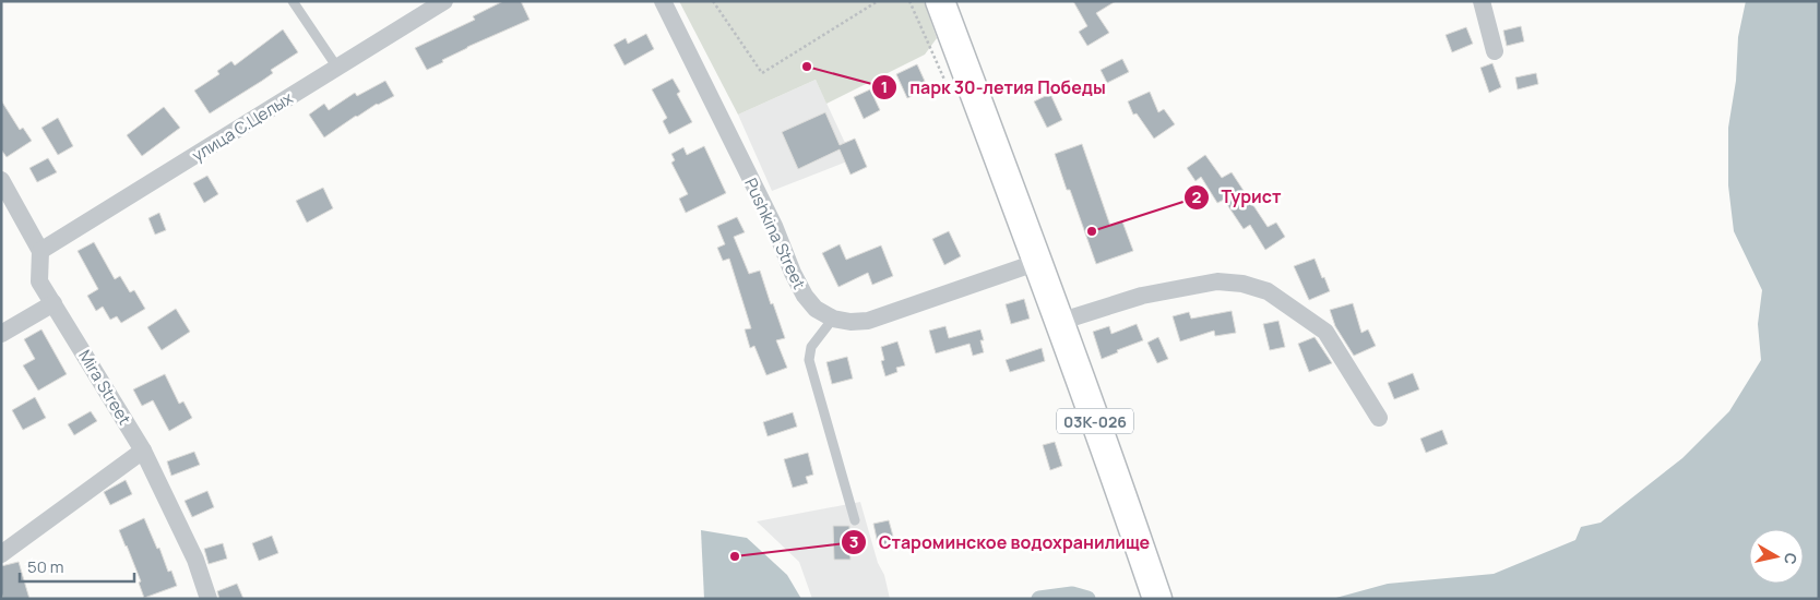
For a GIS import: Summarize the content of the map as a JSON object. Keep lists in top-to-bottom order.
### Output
{
  "streets": {
    "main road": ["03К-026"],
    "street": ["улица С.Целых", "Pushkina Street", "Mira Street"]
  },
  "crossings": [
    ["улица С.Целых", "Mira Street"]
  ],
  "places": ["парк 30-летия Победы", "Турист", "Староминское водохранилище"],
  "scale_bar": "50 m",
  "north": "right"
}
